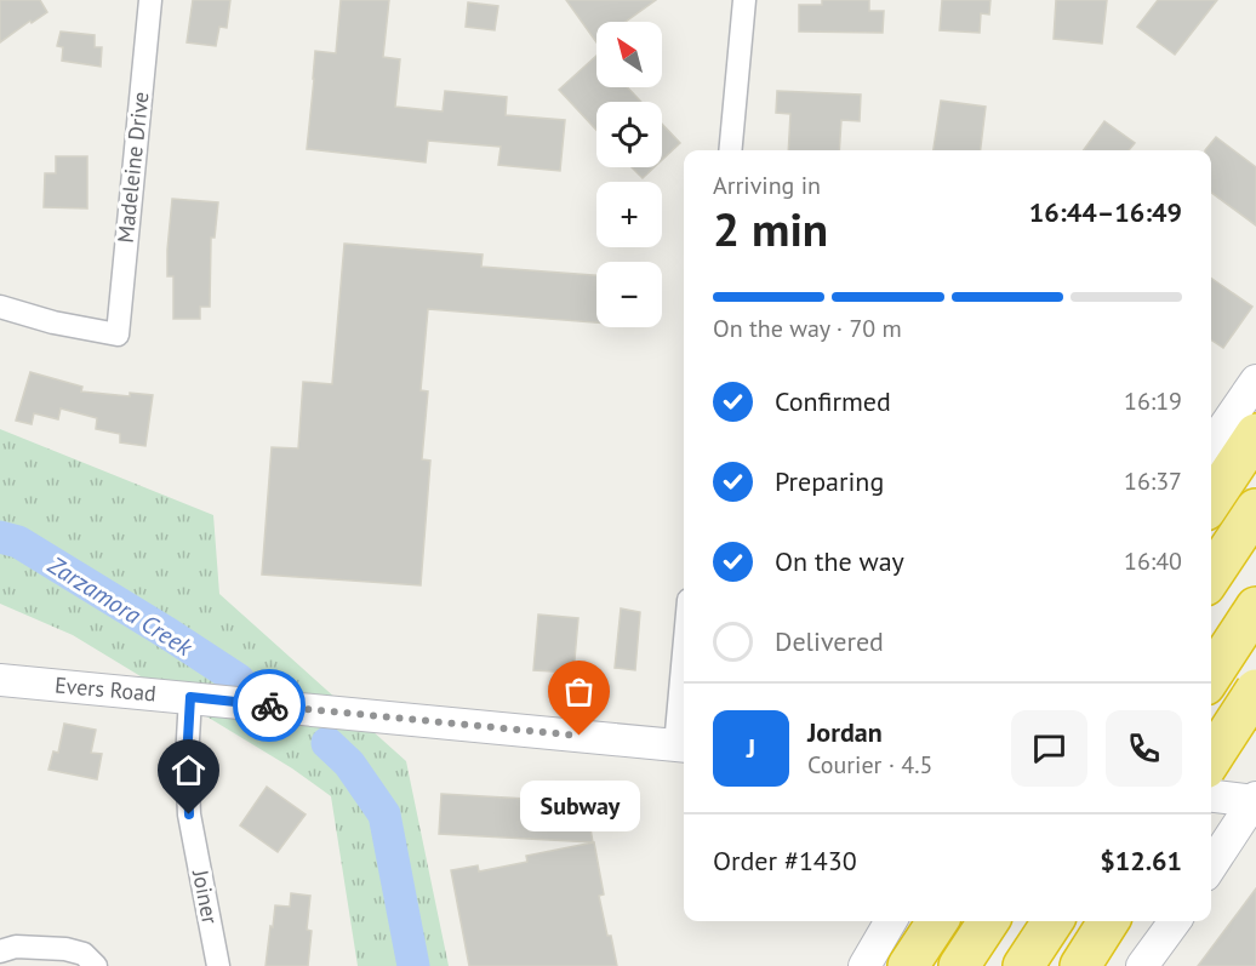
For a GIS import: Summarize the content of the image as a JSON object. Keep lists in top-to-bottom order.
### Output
{
  "streets": {
    "main road": ["Evers Road"],
    "street": ["Madeleine Drive", "Joiner"]
  },
  "crossings": [
    ["Evers Road", "Joiner"]
  ],
  "water": ["Zarzamora Creek"],
  "places": ["Subway"],
  "north": "top left",
  "page": {
    "map_buttons": ["+", "−"],
    "heading": ["2 min", "Arriving in", "16:44–16:49"],
    "panel": [
      "Jordan",
      "Courier · 4.5",
      "Order #1430",
      "$12.61"
    ],
    "bar": "On the way · 70 m",
    "list": [
      ["Confirmed", "16:19"],
      ["Preparing", "16:37"],
      ["On the way", "16:40"],
      "Delivered"
    ],
    "round": "J",
    "bubble": "Subway"
  }
}
